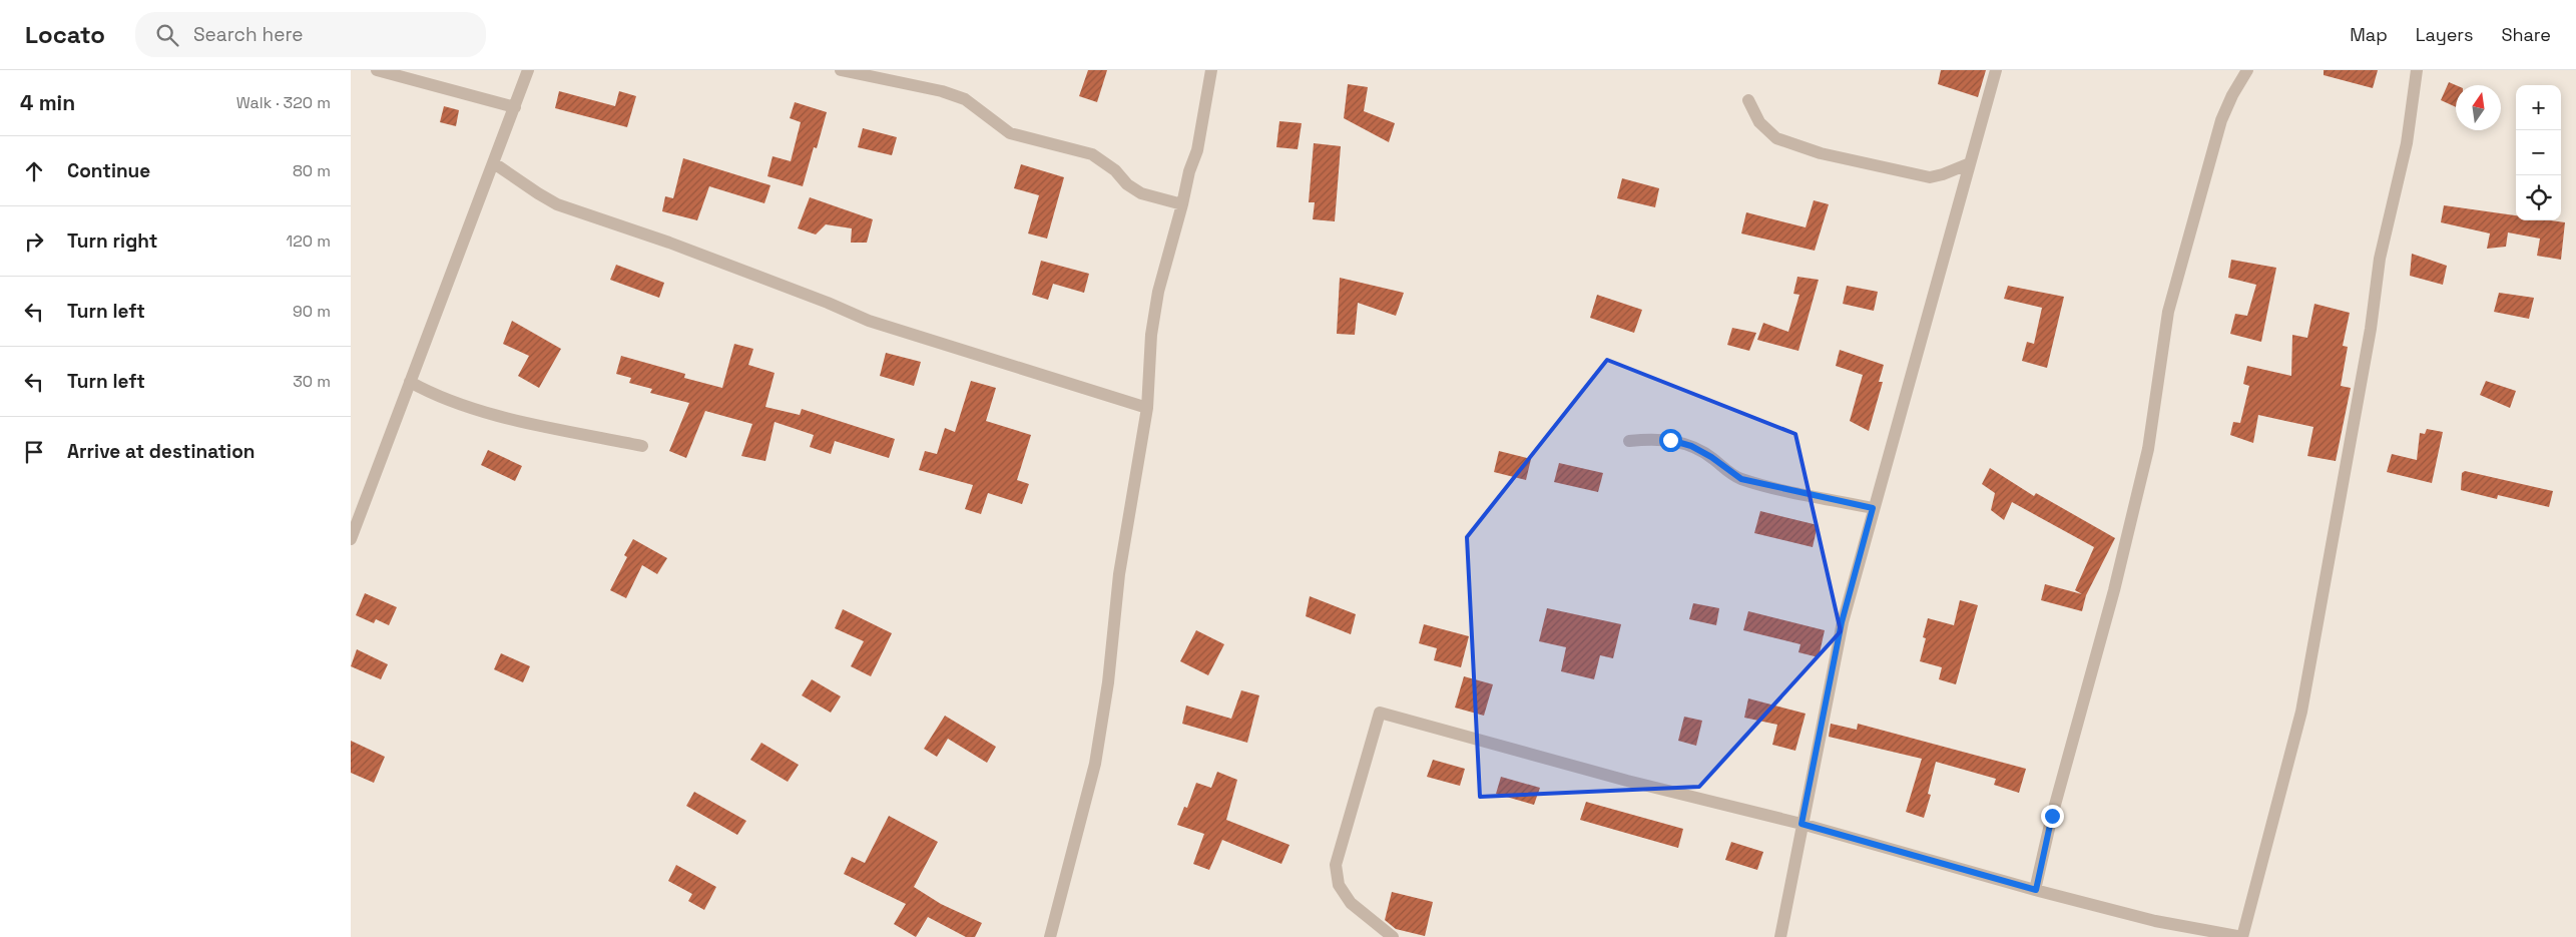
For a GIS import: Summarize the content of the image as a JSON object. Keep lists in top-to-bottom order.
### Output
{
  "north": "top",
  "page": {
    "header": "Locato",
    "search": "Search here",
    "nav": ["Map", "Layers", "Share"],
    "heading": ["4 min", "Walk · 320 m"],
    "map_buttons": ["+", "−"],
    "list": [
      ["Continue", "80 m"],
      ["Turn right", "120 m"],
      ["Turn left", "90 m"],
      ["Turn left", "30 m"],
      "Arrive at destination"
    ]
  }
}
